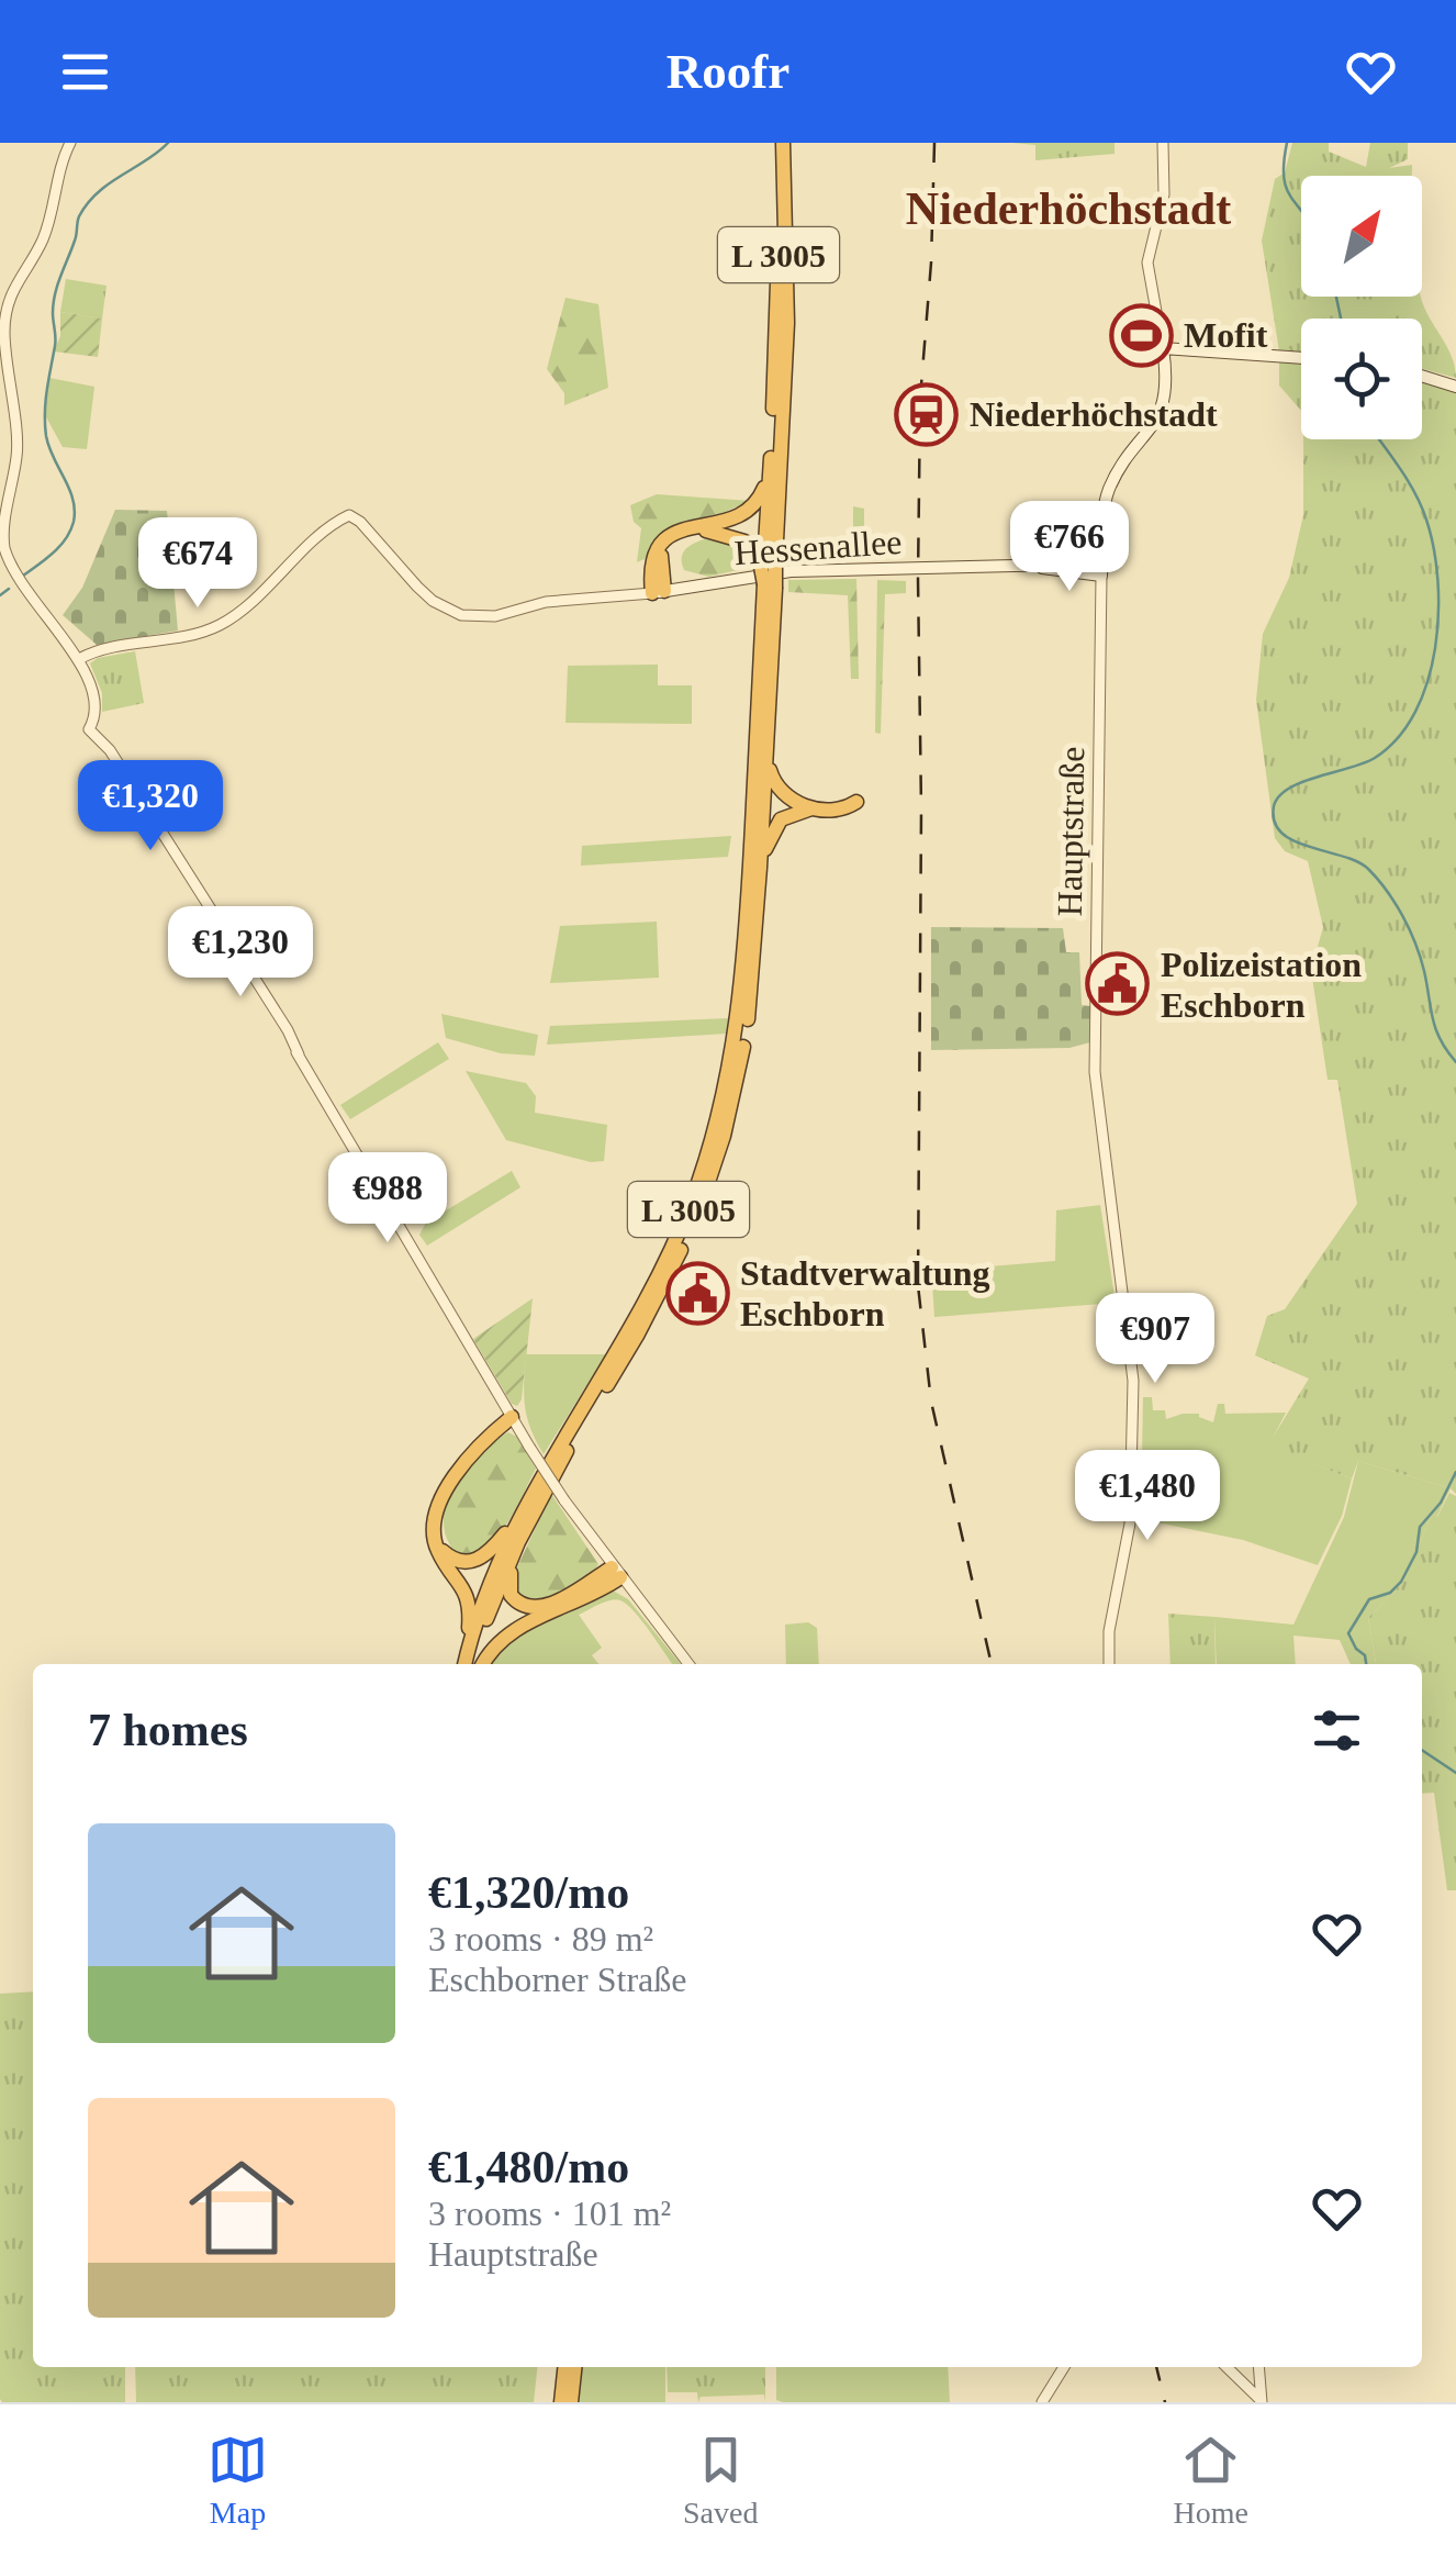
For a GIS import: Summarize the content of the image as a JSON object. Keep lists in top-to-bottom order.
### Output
{
  "streets": {
    "highway": ["L 3005"],
    "main road": ["Hessenallee", "Hauptstraße"]
  },
  "crossings": [
    ["Hessenallee", "Hauptstraße"]
  ],
  "districts": ["Niederhöchstadt"],
  "places": {
    "sports": ["Mofit"],
    "station": ["Niederhöchstadt"],
    "public building": ["Polizeistation Eschborn", "Stadtverwaltung Eschborn"]
  },
  "north": "top right",
  "page": {
    "header": "Roofr",
    "price": [
      "€766",
      "€674",
      "€1,320",
      "€1,230",
      "€988",
      "€907",
      "€1,480"
    ],
    "heading": "7 homes",
    "list": [
      {
        "name": "€1,320/mo",
        "note": "3 rooms · 89 m² · Eschborner Straße"
      },
      {
        "name": "€1,480/mo",
        "note": "3 rooms · 101 m² · Hauptstraße"
      }
    ],
    "tabs": ["Map", "Saved", "Home"]
  }
}
